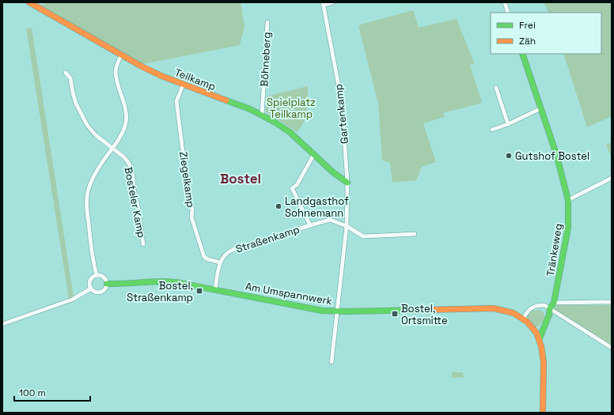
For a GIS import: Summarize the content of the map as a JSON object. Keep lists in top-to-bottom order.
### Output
{
  "streets": {
    "street": [
      "Böhneberg",
      "Teilkamp",
      "Gartenkamp",
      "Ziegelkamp",
      "Bosteler Kamp",
      "Straßenkamp",
      "Tränkeweg",
      "Am Umspannwerk"
    ]
  },
  "crossings": [
    ["Böhneberg", "Teilkamp"],
    ["Teilkamp", "Gartenkamp"],
    ["Teilkamp", "Ziegelkamp"],
    ["Gartenkamp", "Straßenkamp"],
    ["Gartenkamp", "Am Umspannwerk"],
    ["Ziegelkamp", "Straßenkamp"]
  ],
  "districts": ["Bostel"],
  "parks": ["Spielplatz Teilkamp"],
  "places": {
    "other": ["Gutshof Bostel", "Landgasthof Sohnemann"],
    "transit": ["Bostel, Straßenkamp", "Bostel, Ortsmitte"]
  },
  "legend": ["Frei", "Zäh"],
  "scale_bar": "100 m"
}
